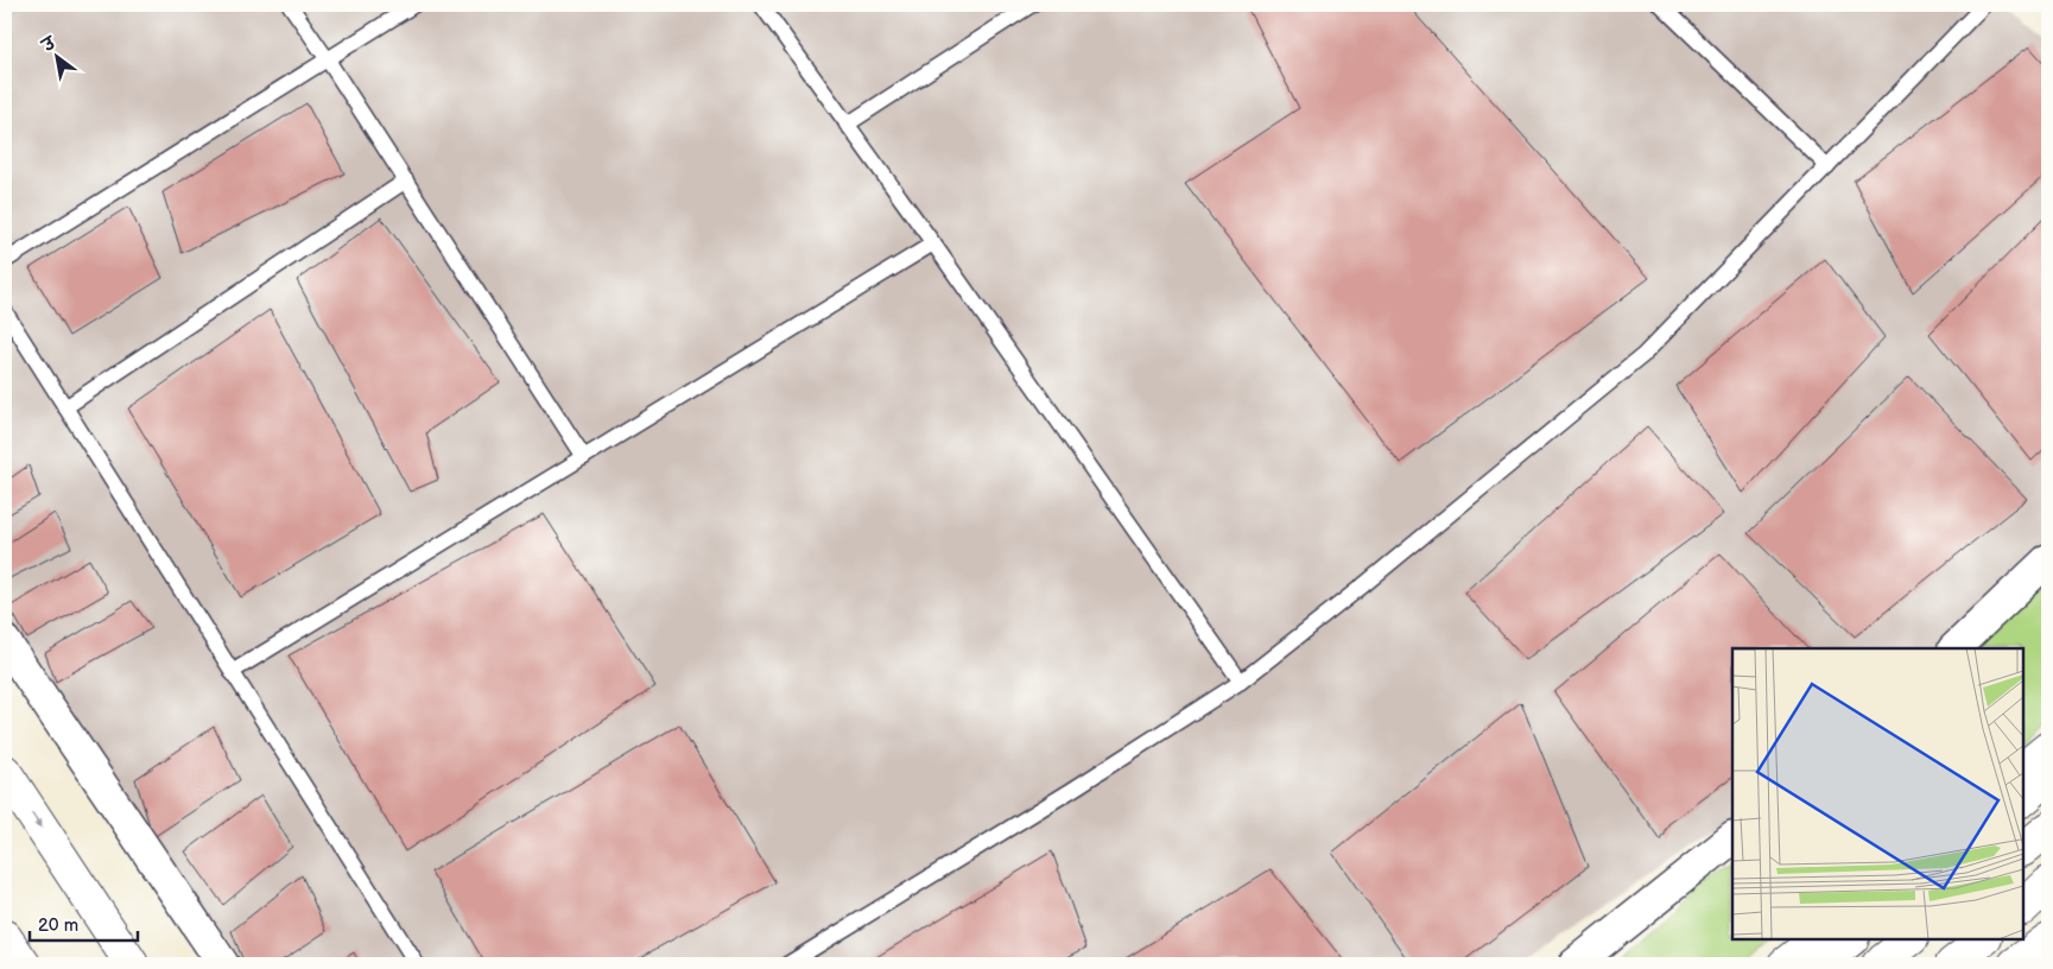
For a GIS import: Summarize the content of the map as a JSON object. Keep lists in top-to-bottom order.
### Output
{
  "scale_bar": "20 m",
  "north": "top left"
}
